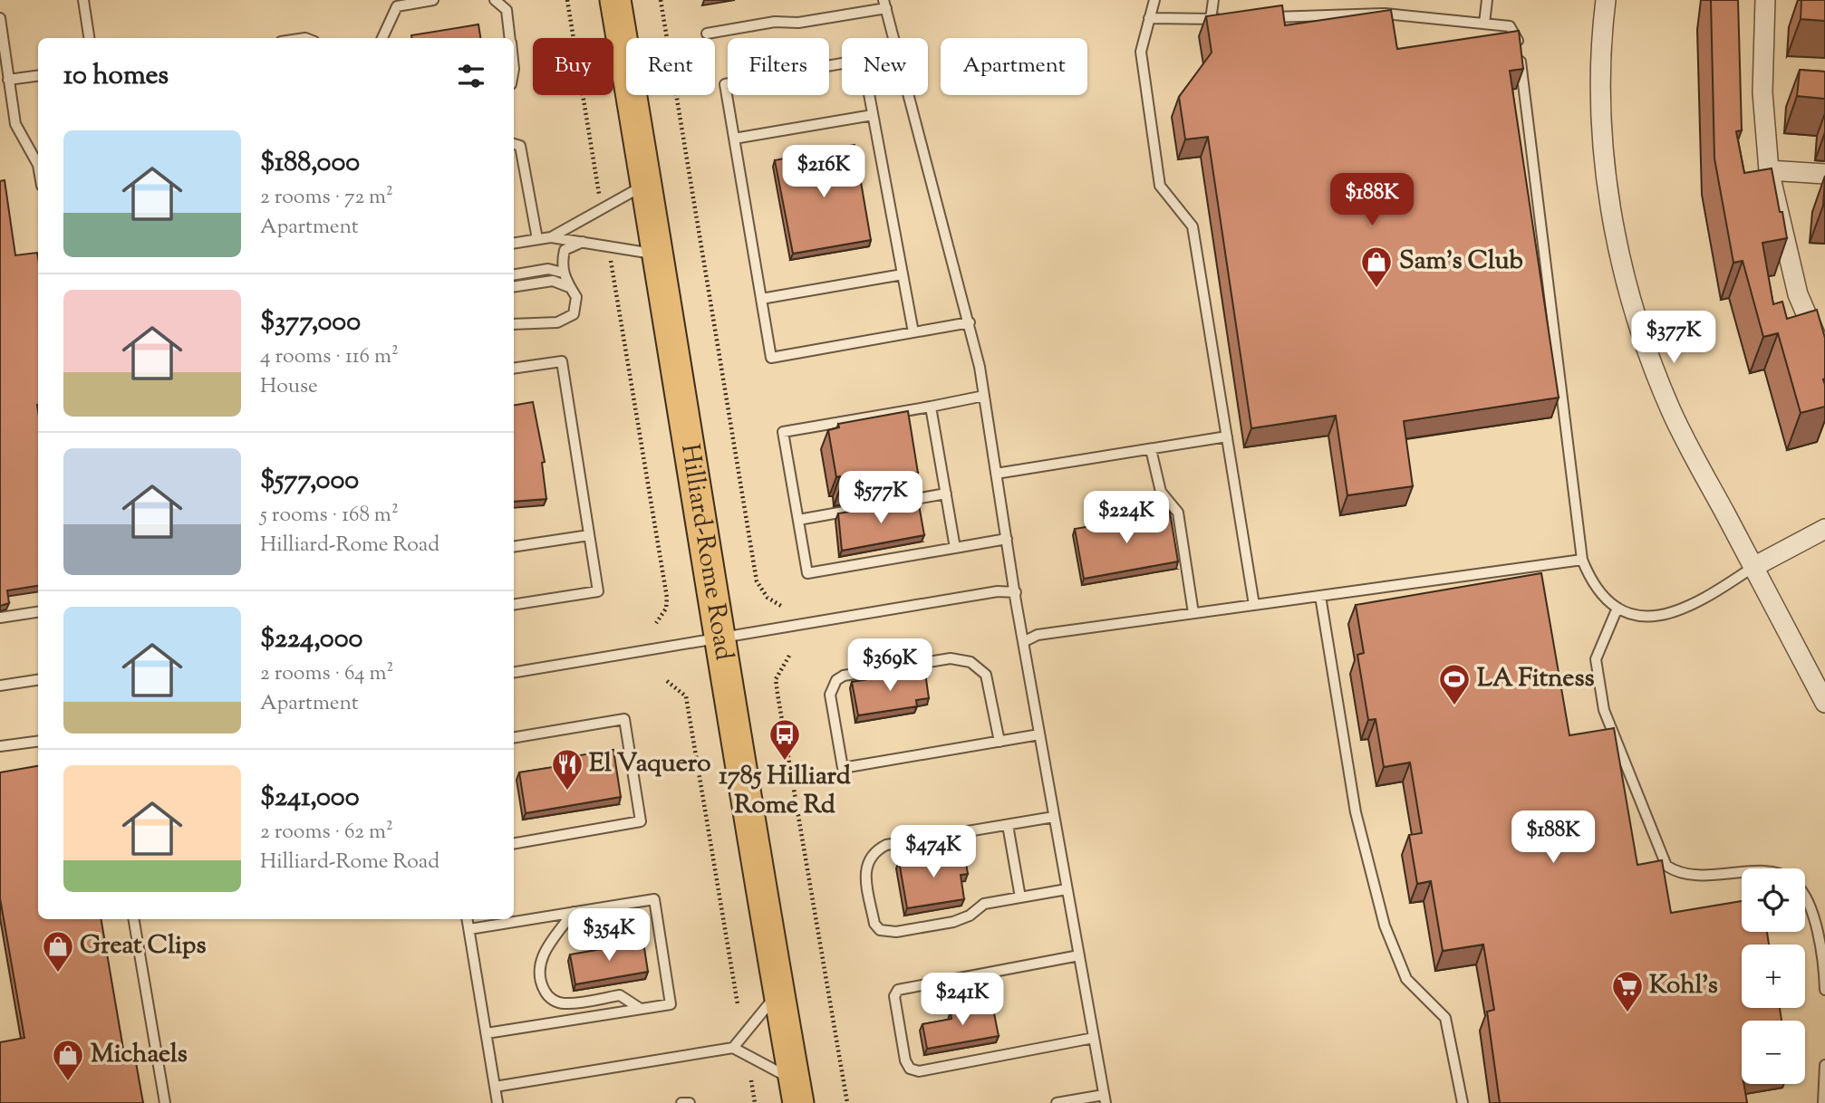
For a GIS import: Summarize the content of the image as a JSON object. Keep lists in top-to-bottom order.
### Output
{
  "streets": {
    "main road": ["Hilliard-Rome Road"]
  },
  "places": {
    "shop": ["Sam's Club", "Great Clips", "Michaels"],
    "sports": ["LA Fitness"],
    "bus stop": ["1785 Hilliard Rome Rd"],
    "restaurant": ["El Vaquero"],
    "supermarket": ["Kohl's"]
  },
  "page": {
    "chip": [
      "Buy",
      "Rent",
      "Filters",
      "New",
      "Apartment"
    ],
    "heading": "10 homes",
    "list": [
      {
        "name": "$188,000",
        "note": "2 rooms · 72 m² · Apartment"
      },
      {
        "name": "$377,000",
        "note": "4 rooms · 116 m² · House"
      },
      {
        "name": "$577,000",
        "note": "5 rooms · 168 m² · Hilliard-Rome Road"
      },
      {
        "name": "$224,000",
        "note": "2 rooms · 64 m² · Apartment"
      },
      {
        "name": "$241,000",
        "note": "2 rooms · 62 m² · Hilliard-Rome Road"
      }
    ],
    "price": [
      "$216K",
      "$188K",
      "$377K",
      "$577K",
      "$224K",
      "$369K",
      "$188K",
      "$474K",
      "$354K",
      "$241K"
    ],
    "map_buttons": ["+", "−"]
  }
}
